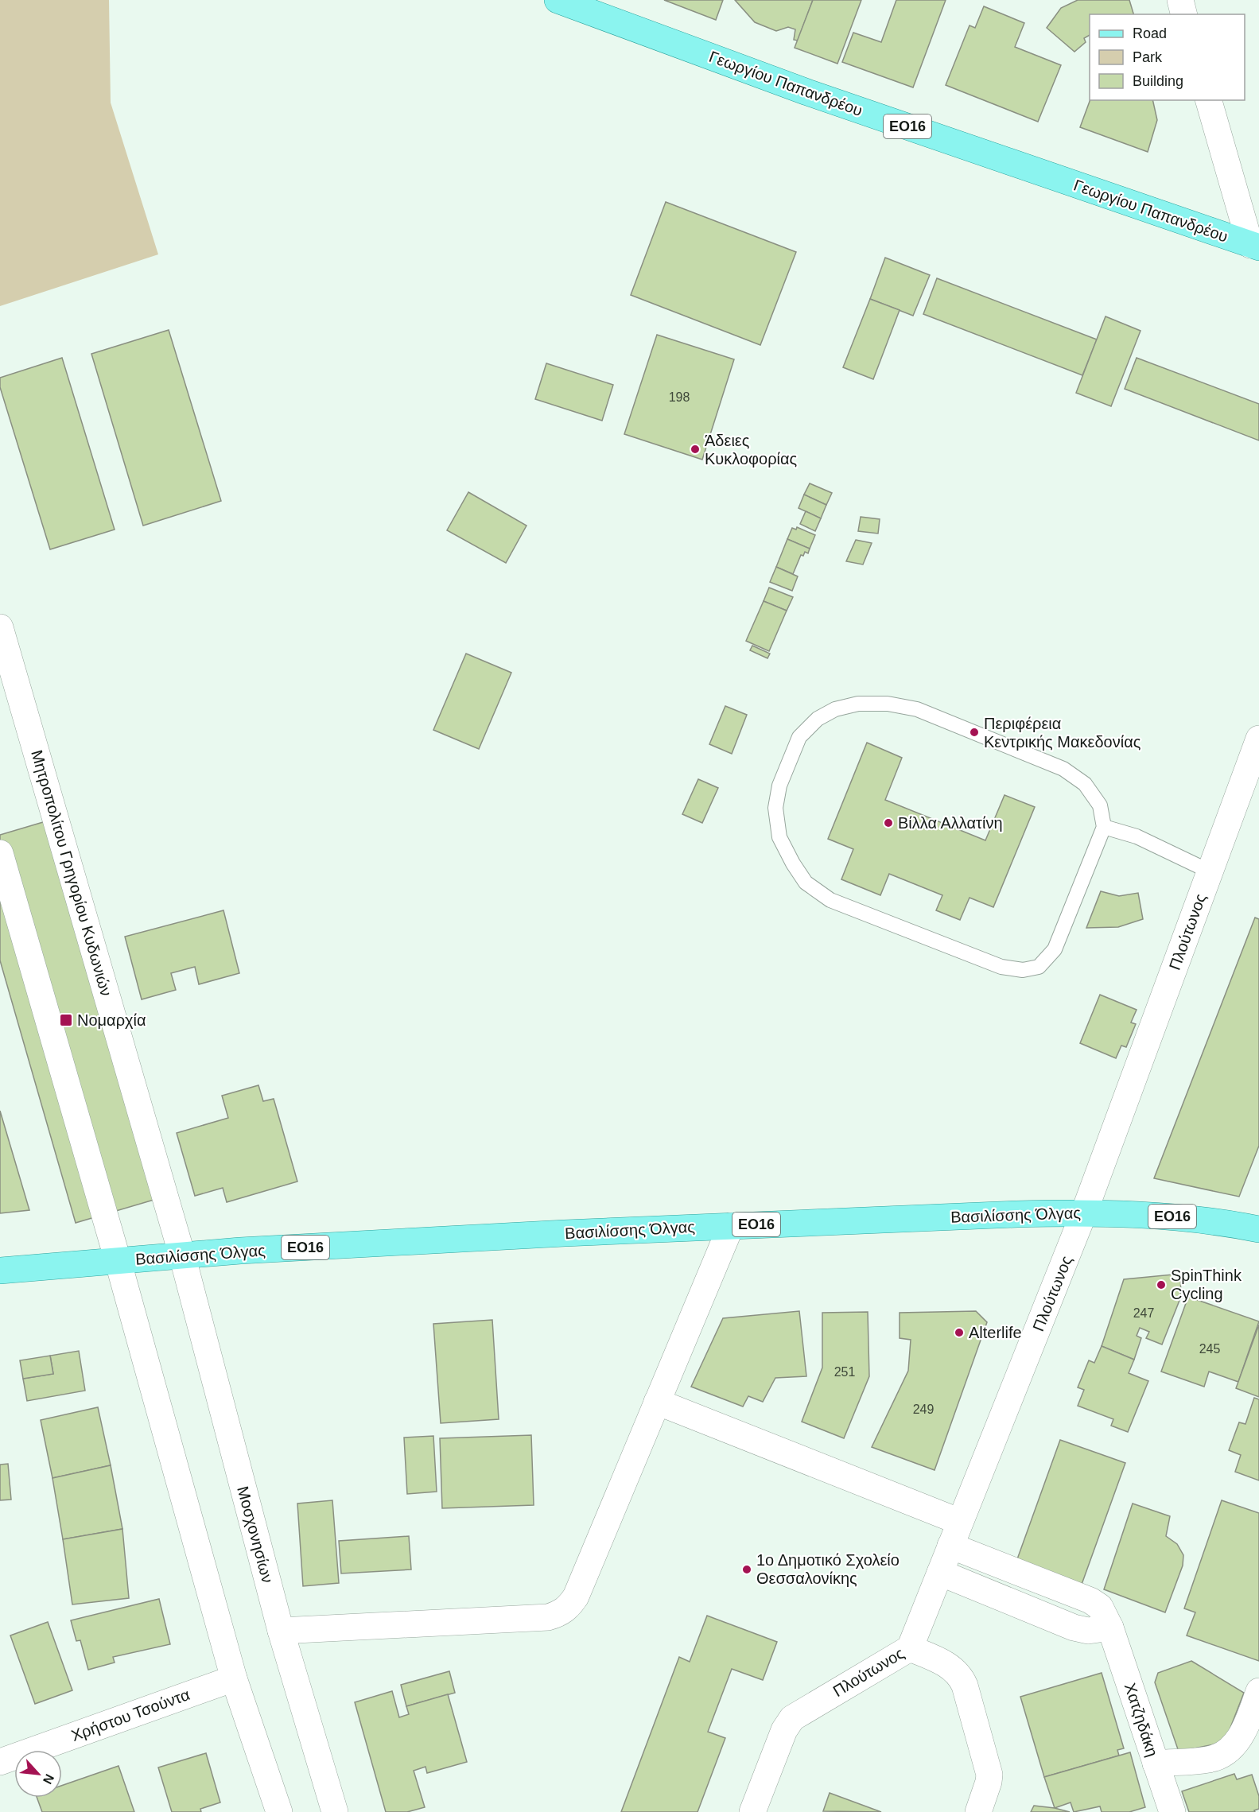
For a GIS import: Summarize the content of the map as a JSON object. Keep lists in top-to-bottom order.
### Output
{
  "streets": {
    "main road": ["Γεωργίου Παπανδρέου", "ΕΟ16", "Βασιλίσσης Όλγας"],
    "street": [
      "Μητροπολίτου Γρηγορίου Κυδωνιών",
      "Πλούτωνος",
      "Μοσχονησίων",
      "Χρήστου Τσούντα",
      "Χατζηδάκη"
    ]
  },
  "crossings": [
    ["Μητροπολίτου Γρηγορίου Κυδωνιών", "Βασιλίσσης Όλγας"],
    ["Μητροπολίτου Γρηγορίου Κυδωνιών", "Μοσχονησίων"],
    ["Πλούτωνος", "Βασιλίσσης Όλγας"],
    ["Πλούτωνος", "Χατζηδάκη"],
    ["Βασιλίσσης Όλγας", "Μοσχονησίων"]
  ],
  "places": {
    "other": [
      "Άδειες Κυκλοφορίας",
      "Περιφέρεια Κεντρικής Μακεδονίας",
      "Βίλλα Αλλατίνη",
      "SpinThink Cycling",
      "Alterlife",
      "1ο Δημοτικό Σχολείο Θεσσαλονίκης"
    ],
    "transit": ["Νομαρχία"]
  },
  "house_numbers": [
    "198",
    "247",
    "245",
    "251",
    "249"
  ],
  "legend": ["Road", "Park", "Building"],
  "north": "bottom right"
}
